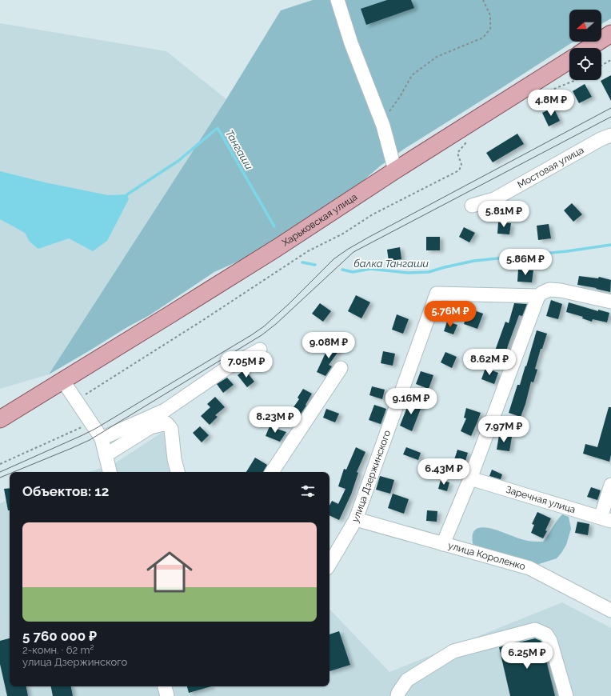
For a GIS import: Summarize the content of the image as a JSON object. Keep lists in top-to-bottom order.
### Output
{
  "streets": {
    "main road": ["Харьковская улица"],
    "street": [
      "Мостовая улица",
      "улица Дзержинского",
      "Заречная улица",
      "улица Короленко"
    ]
  },
  "crossings": [
    ["улица Дзержинского", "улица Короленко"]
  ],
  "water": ["Тангаши", "балка Тангаши"],
  "north": "left",
  "page": {
    "price": [
      "4.8M ₽",
      "5.81M ₽",
      "5.86M ₽",
      "5.76M ₽",
      "9.08M ₽",
      "8.62M ₽",
      "7.05M ₽",
      "9.16M ₽",
      "8.23M ₽",
      "7.97M ₽",
      "6.43M ₽",
      "6.25M ₽"
    ],
    "heading": "Объектов: 12",
    "list": [
      {
        "name": "5 760 000 ₽",
        "note": "2-комн. · 62 m² · улица Дзержинского"
      }
    ]
  }
}
